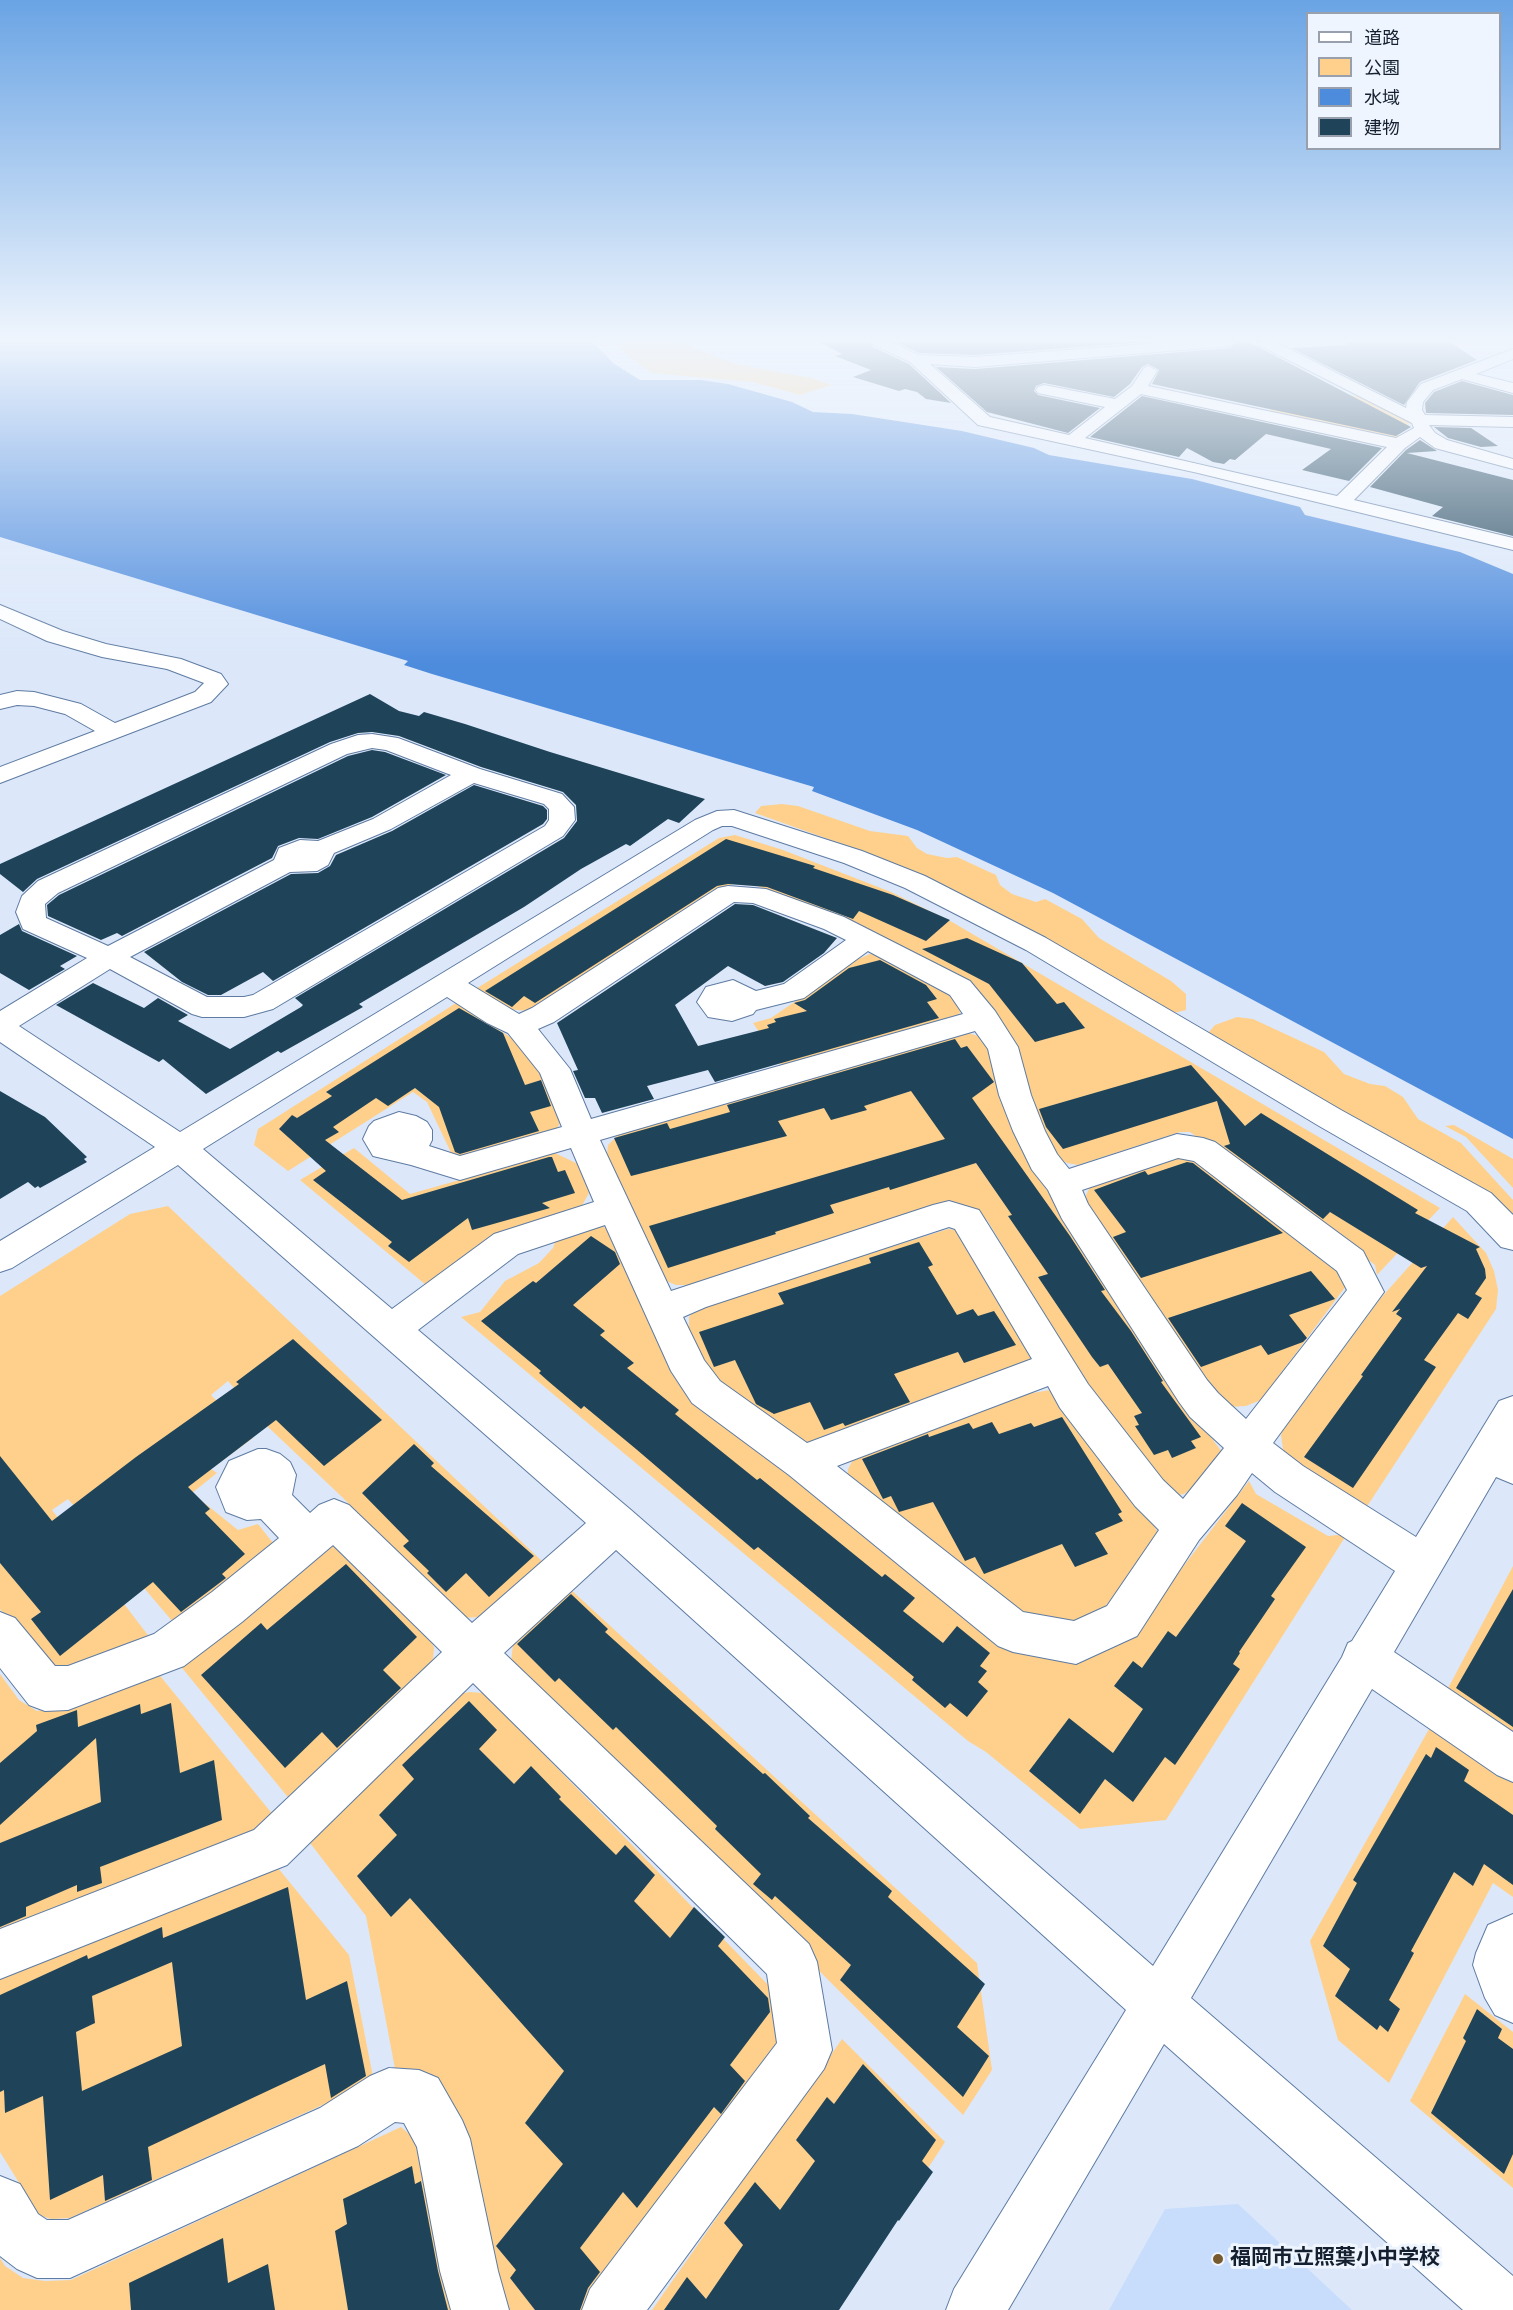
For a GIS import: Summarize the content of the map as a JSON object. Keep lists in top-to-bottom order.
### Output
{
  "places": ["福岡市立照葉小中学校"],
  "legend": [
    "道路",
    "公園",
    "水域",
    "建物"
  ]
}
